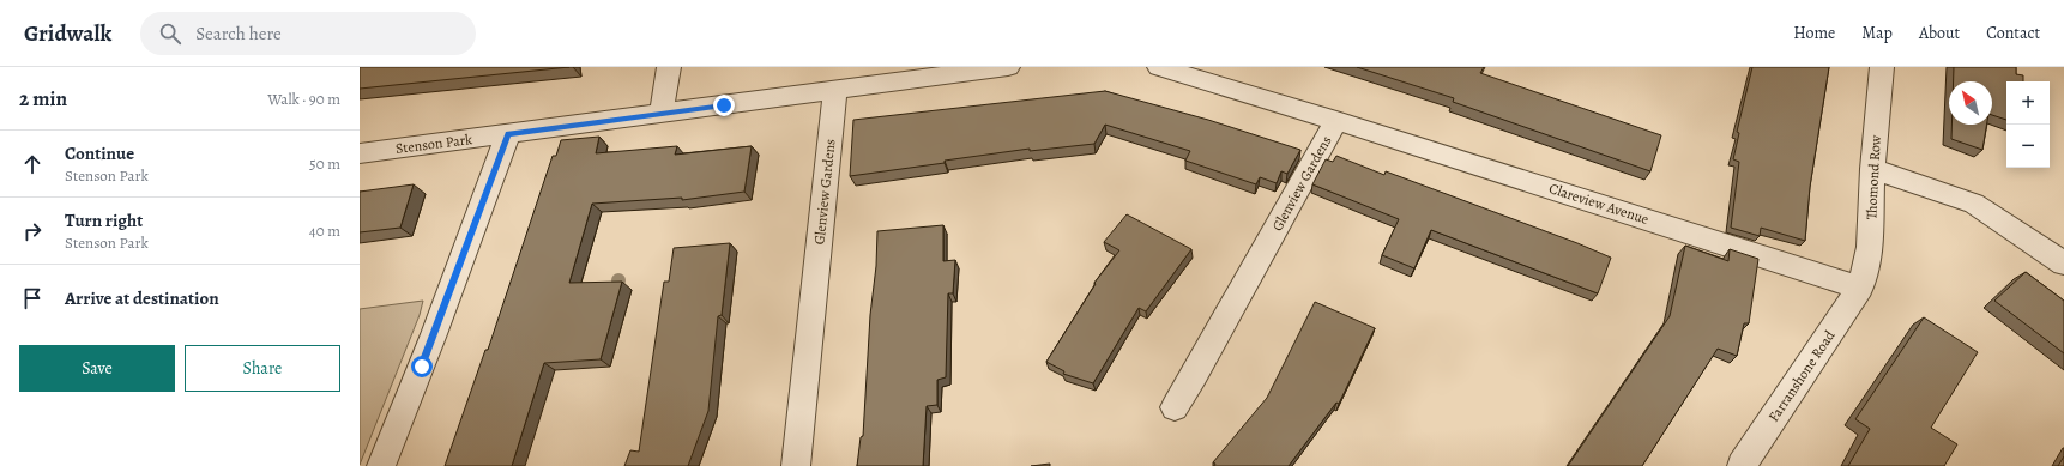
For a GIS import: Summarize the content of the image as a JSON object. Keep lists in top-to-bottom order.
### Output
{
  "streets": {
    "street": [
      "Stenson Park",
      "Thomond Row",
      "Glenview Gardens",
      "Clareview Avenue",
      "Farranshone Road"
    ]
  },
  "crossings": [
    ["Stenson Park", "Glenview Gardens"],
    ["Thomond Row", "Clareview Avenue"],
    ["Thomond Row", "Farranshone Road"],
    ["Glenview Gardens", "Clareview Avenue"],
    ["Clareview Avenue", "Farranshone Road"]
  ],
  "north": "top left",
  "page": {
    "header": "Gridwalk",
    "search": "Search here",
    "nav": [
      "Home",
      "Map",
      "About",
      "Contact"
    ],
    "heading": ["2 min", "Walk · 90 m"],
    "map_buttons": ["+", "−"],
    "list": [
      ["Continue", "Stenson Park", "50 m"],
      ["Turn right", "Stenson Park", "40 m"],
      "Arrive at destination"
    ],
    "buttons": ["Save", "Share"]
  }
}
